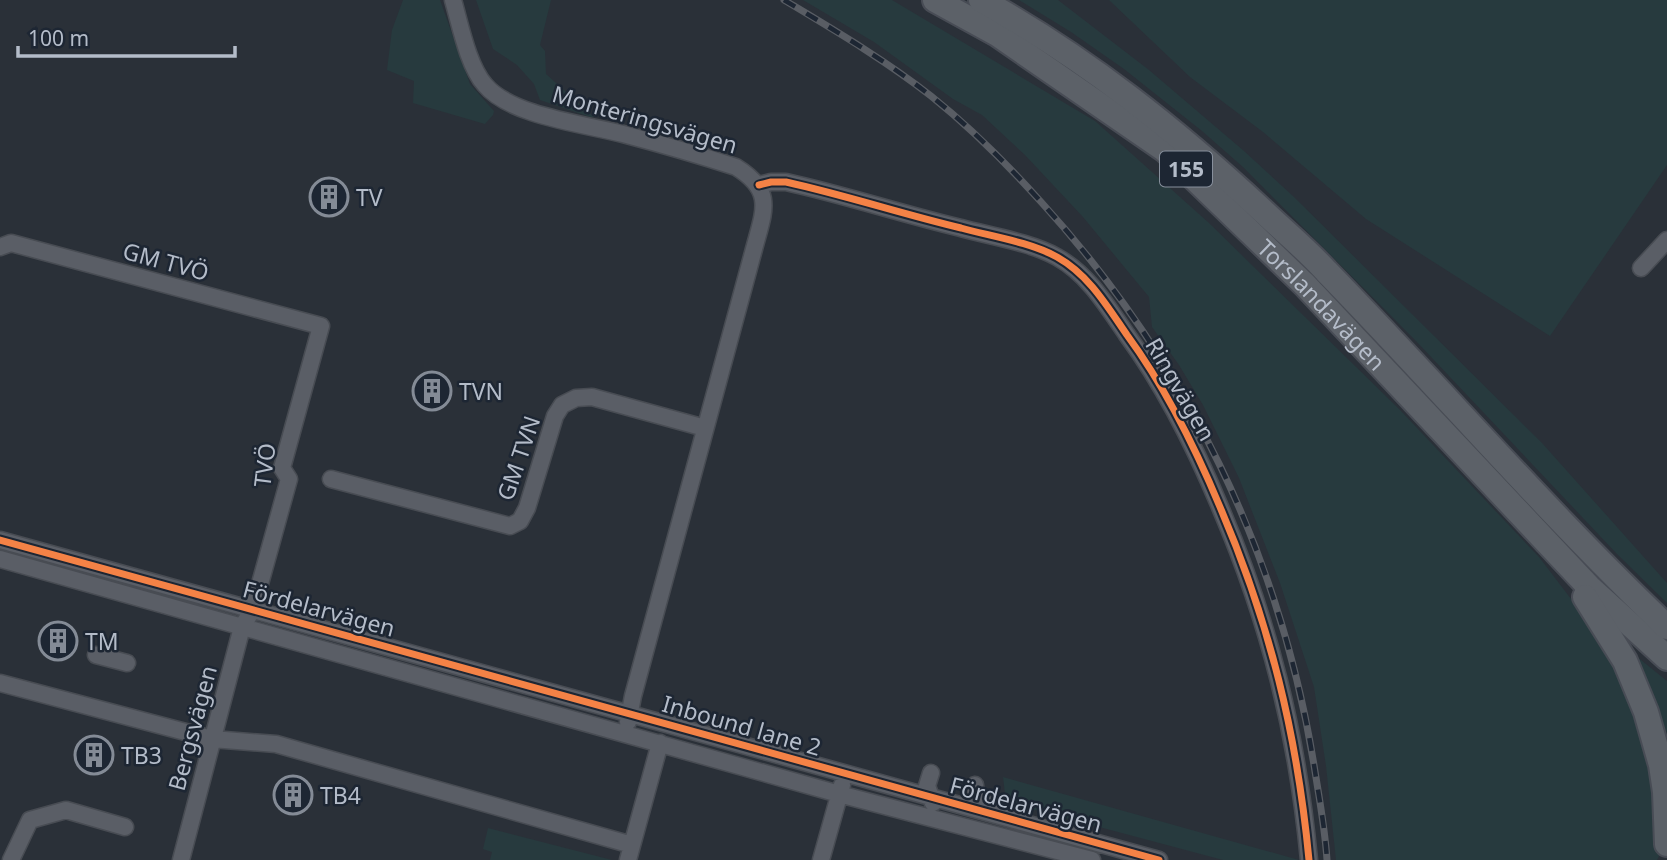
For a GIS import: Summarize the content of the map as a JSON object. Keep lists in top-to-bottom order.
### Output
{
  "streets": {
    "main road": ["155", "Torslandavägen"],
    "street": [
      "Monteringsvägen",
      "GM TVÖ",
      "Ringvägen",
      "GM TVN",
      "TVÖ",
      "Fördelarvägen",
      "Bergsvägen"
    ],
    "cycle path": ["Inbound lane 2"]
  },
  "crossings": [
    ["Monteringsvägen", "Ringvägen"],
    ["GM TVÖ", "TVÖ"],
    ["TVÖ", "Fördelarvägen"],
    ["TVÖ", "Bergsvägen"],
    ["Fördelarvägen", "Bergsvägen"]
  ],
  "places": {
    "building": [
      "TV",
      "TVN",
      "TM",
      "TB3",
      "TB4"
    ]
  },
  "scale_bar": "100 m"
}
